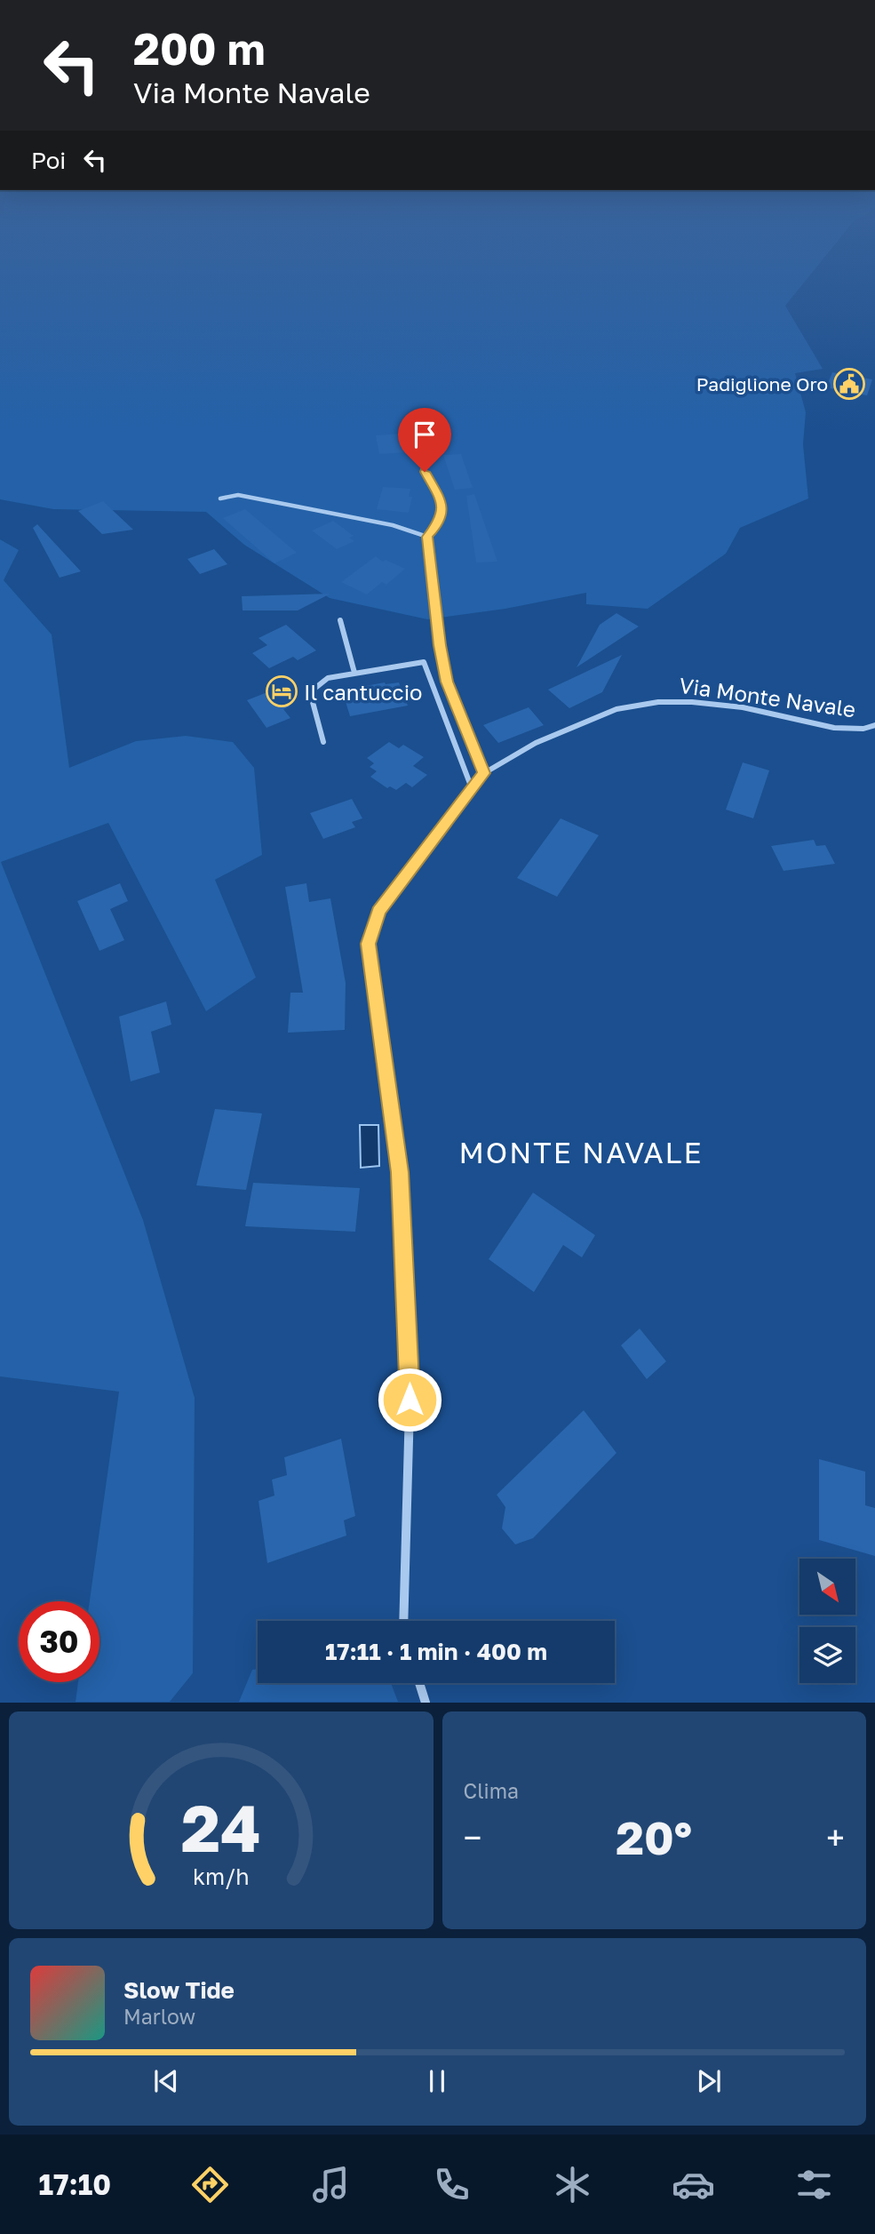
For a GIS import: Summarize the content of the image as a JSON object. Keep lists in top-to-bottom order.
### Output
{
  "streets": {
    "street": ["Via Monte Navale"]
  },
  "districts": ["MONTE NAVALE"],
  "places": {
    "public building": ["Padiglione Oro"],
    "hotel": ["Il cantuccio"]
  },
  "north": "bottom right",
  "page": {
    "turn": ["200 m", "Via Monte Navale"],
    "then": "Poi",
    "limit": "30",
    "trip": "17:11 · 1 min · 400 m",
    "tile": "Clima",
    "heat": ["−", "20°", "+"],
    "song": ["Slow Tide", "Marlow"],
    "tabs": "17:10",
    "gauge": ["24", "km/h"]
  }
}
